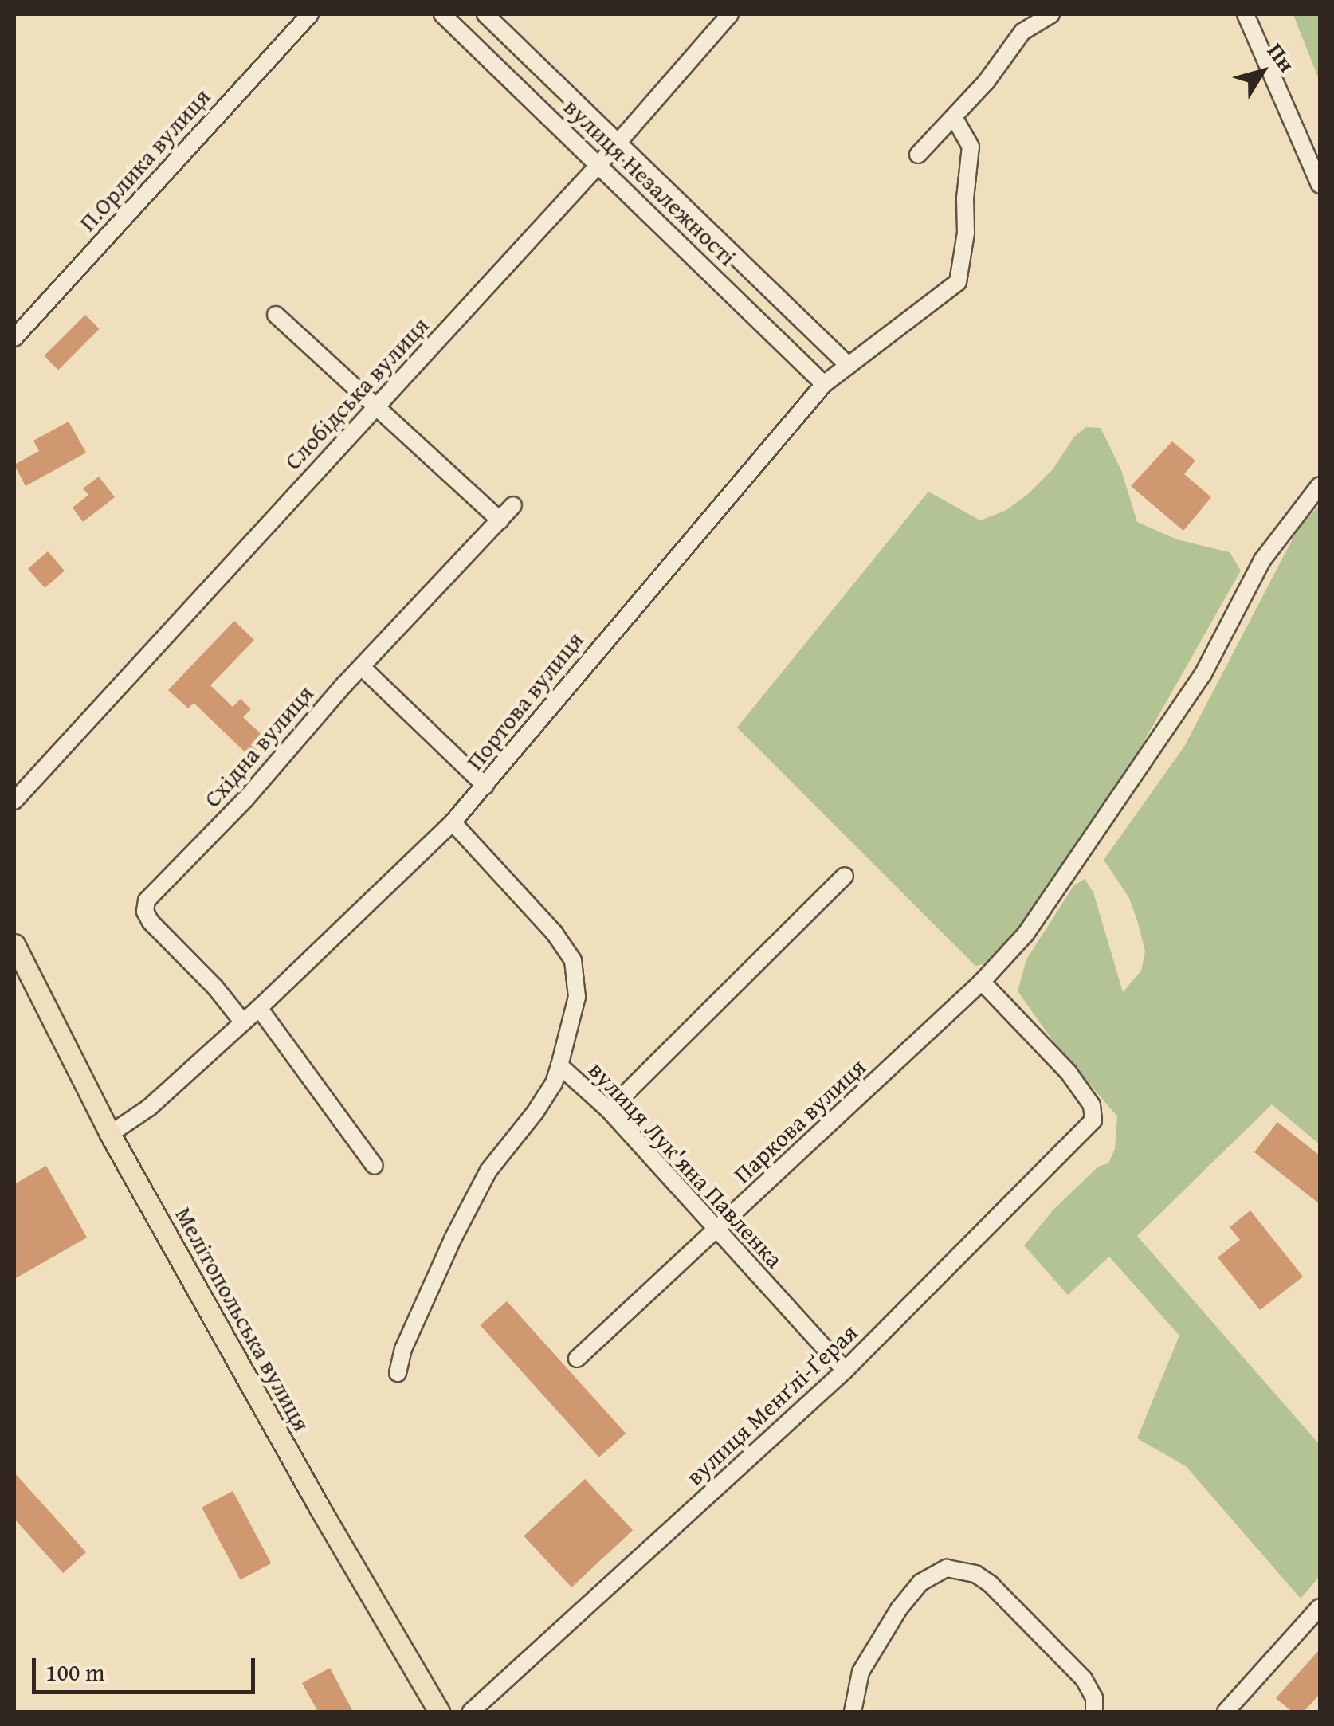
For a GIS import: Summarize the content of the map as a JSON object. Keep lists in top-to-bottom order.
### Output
{
  "streets": {
    "main road": ["Мелітопольська вулиця"],
    "street": [
      "П.Орлика вулиця",
      "вулиця Незалежності",
      "Слобідська вулиця",
      "Портова вулиця",
      "Східна вулиця",
      "Паркова вулиця",
      "вулиця Лук'яна Павленка",
      "вулиця Менґлі-Ґерая"
    ]
  },
  "crossings": [
    ["вулиця Незалежності", "Слобідська вулиця"],
    ["вулиця Незалежності", "Портова вулиця"],
    ["Портова вулиця", "Східна вулиця"],
    ["Портова вулиця", "вулиця Лук'яна Павленка"],
    ["Портова вулиця", "Мелітопольська вулиця"],
    ["Паркова вулиця", "вулиця Лук'яна Павленка"],
    ["Паркова вулиця", "вулиця Менґлі-Ґерая"],
    ["вулиця Лук'яна Павленка", "вулиця Менґлі-Ґерая"]
  ],
  "scale_bar": "100 m",
  "north": "top right"
}
